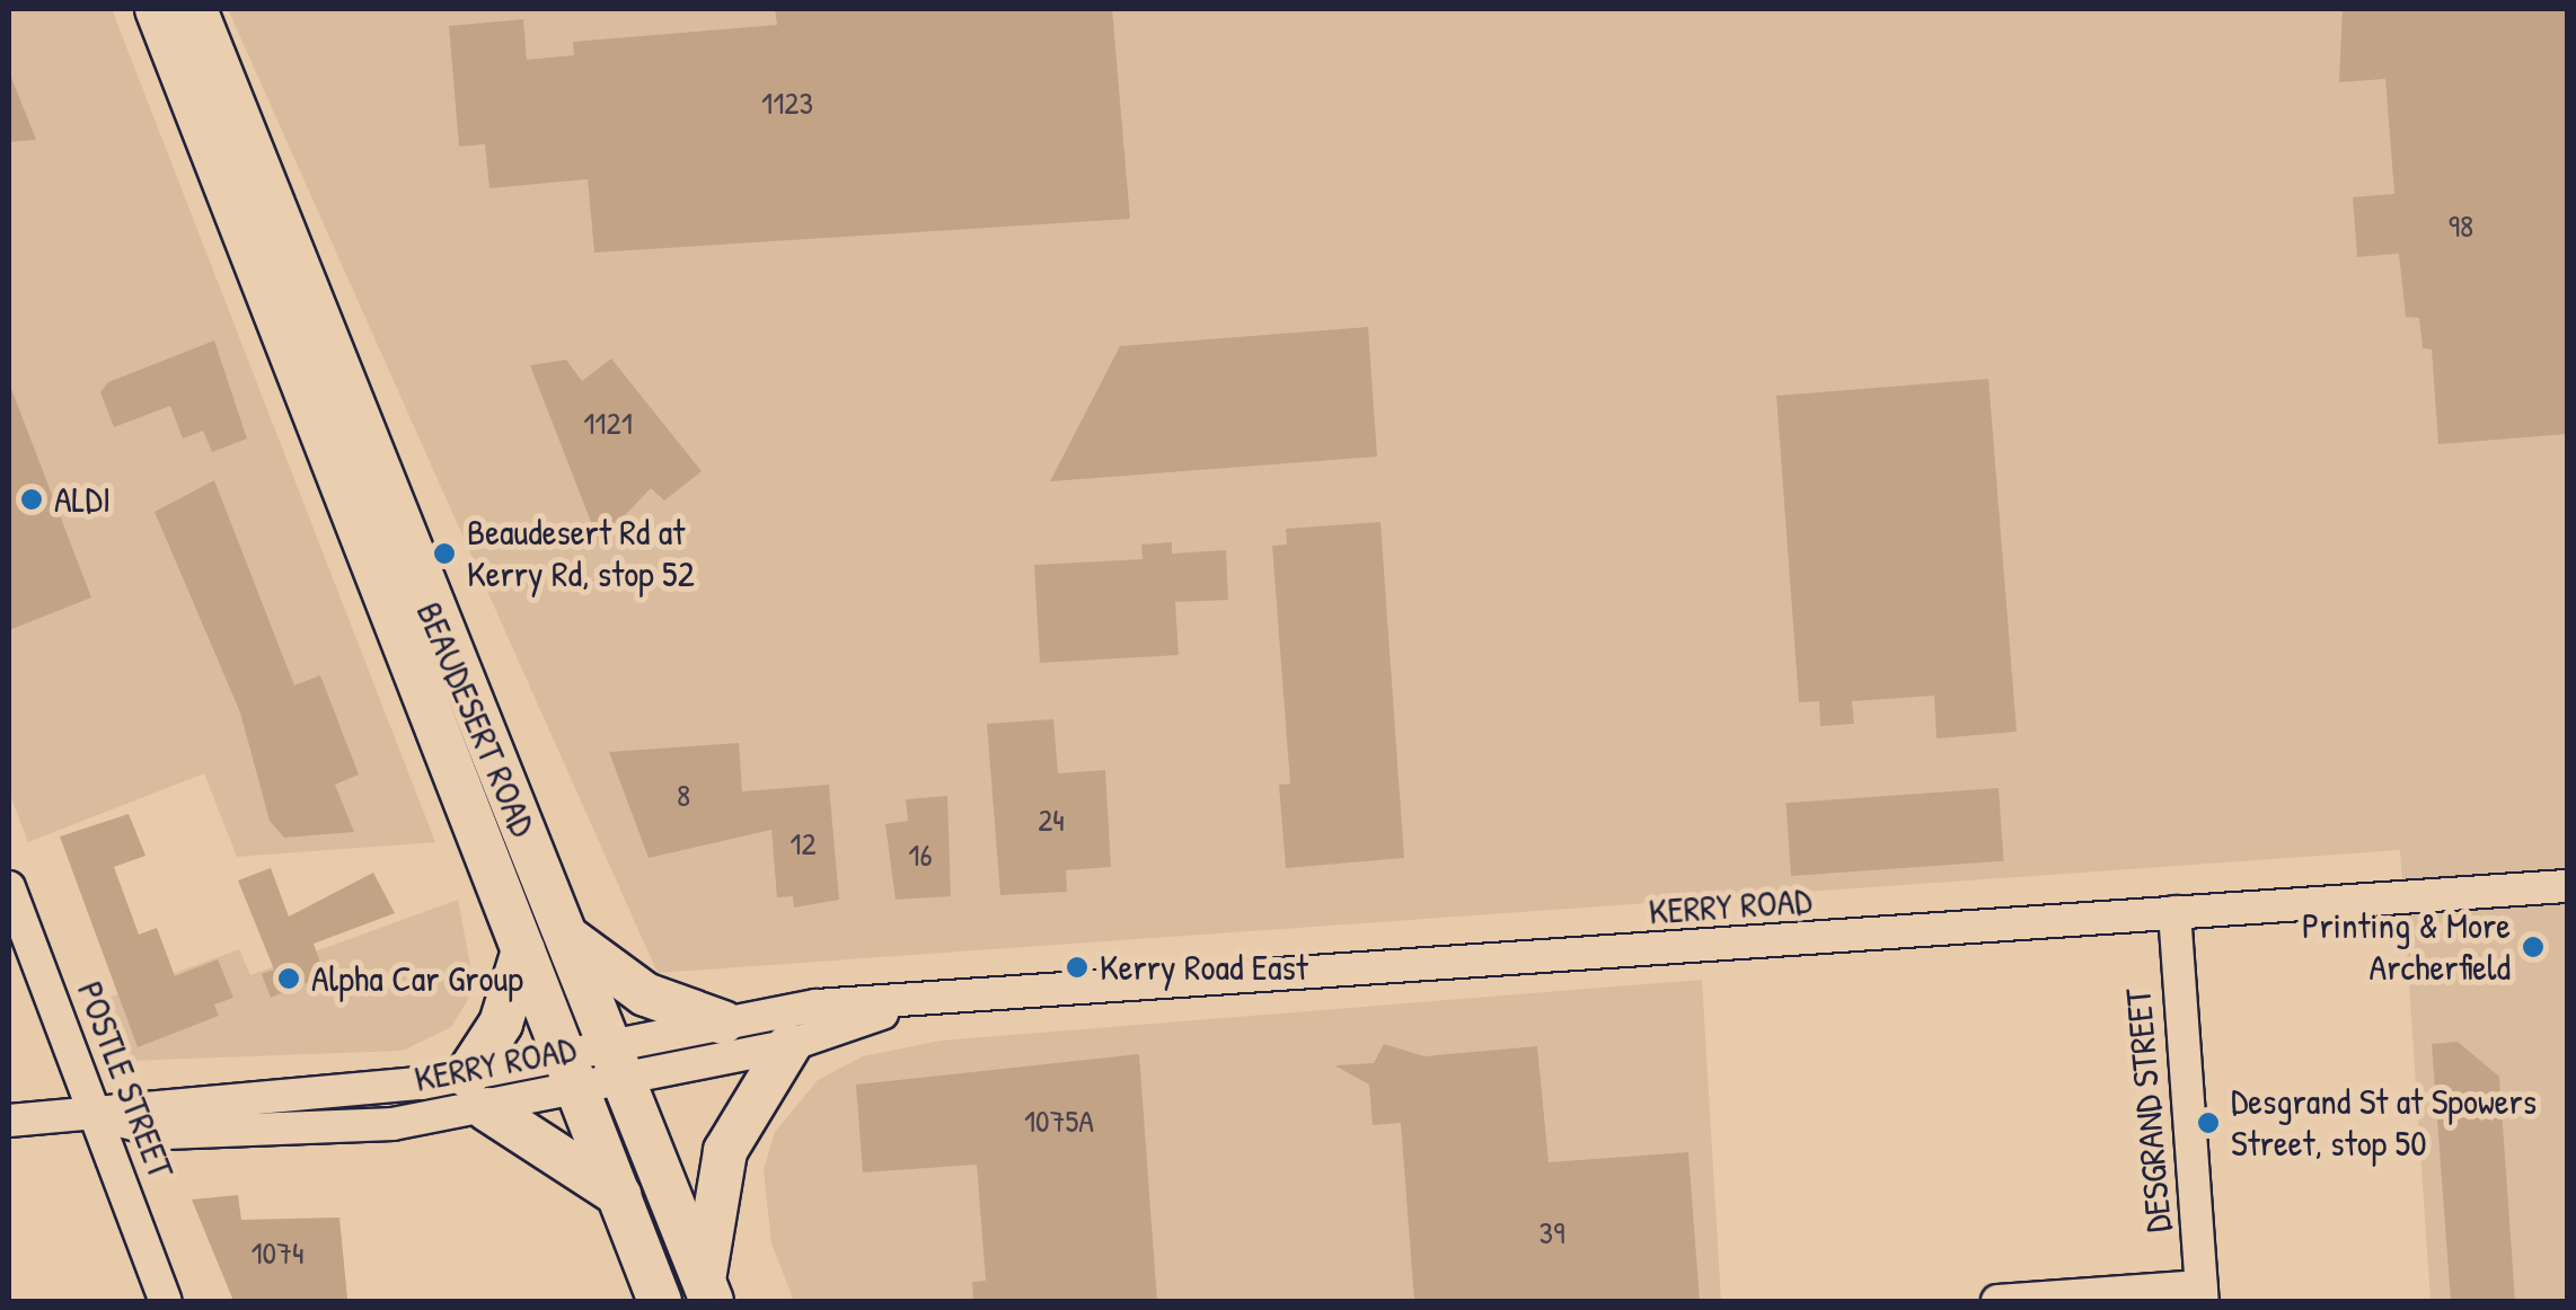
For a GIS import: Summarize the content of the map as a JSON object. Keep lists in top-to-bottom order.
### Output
{
  "streets": {
    "highway": ["BEAUDESERT ROAD"],
    "street": ["KERRY ROAD", "POSTLE STREET", "DESGRAND STREET"]
  },
  "crossings": [
    ["BEAUDESERT ROAD", "KERRY ROAD"],
    ["KERRY ROAD", "POSTLE STREET"],
    ["KERRY ROAD", "DESGRAND STREET"]
  ],
  "places": [
    "ALDI",
    "Beaudesert Rd at Kerry Rd, stop 52",
    "Printing & More Archerfield",
    "Kerry Road East",
    "Alpha Car Group",
    "Desgrand St at Spowers Street, stop 50"
  ],
  "house_numbers": [
    "1123",
    "98",
    "1121",
    "8",
    "24",
    "12",
    "16",
    "1075A",
    "39",
    "1074"
  ]
}
